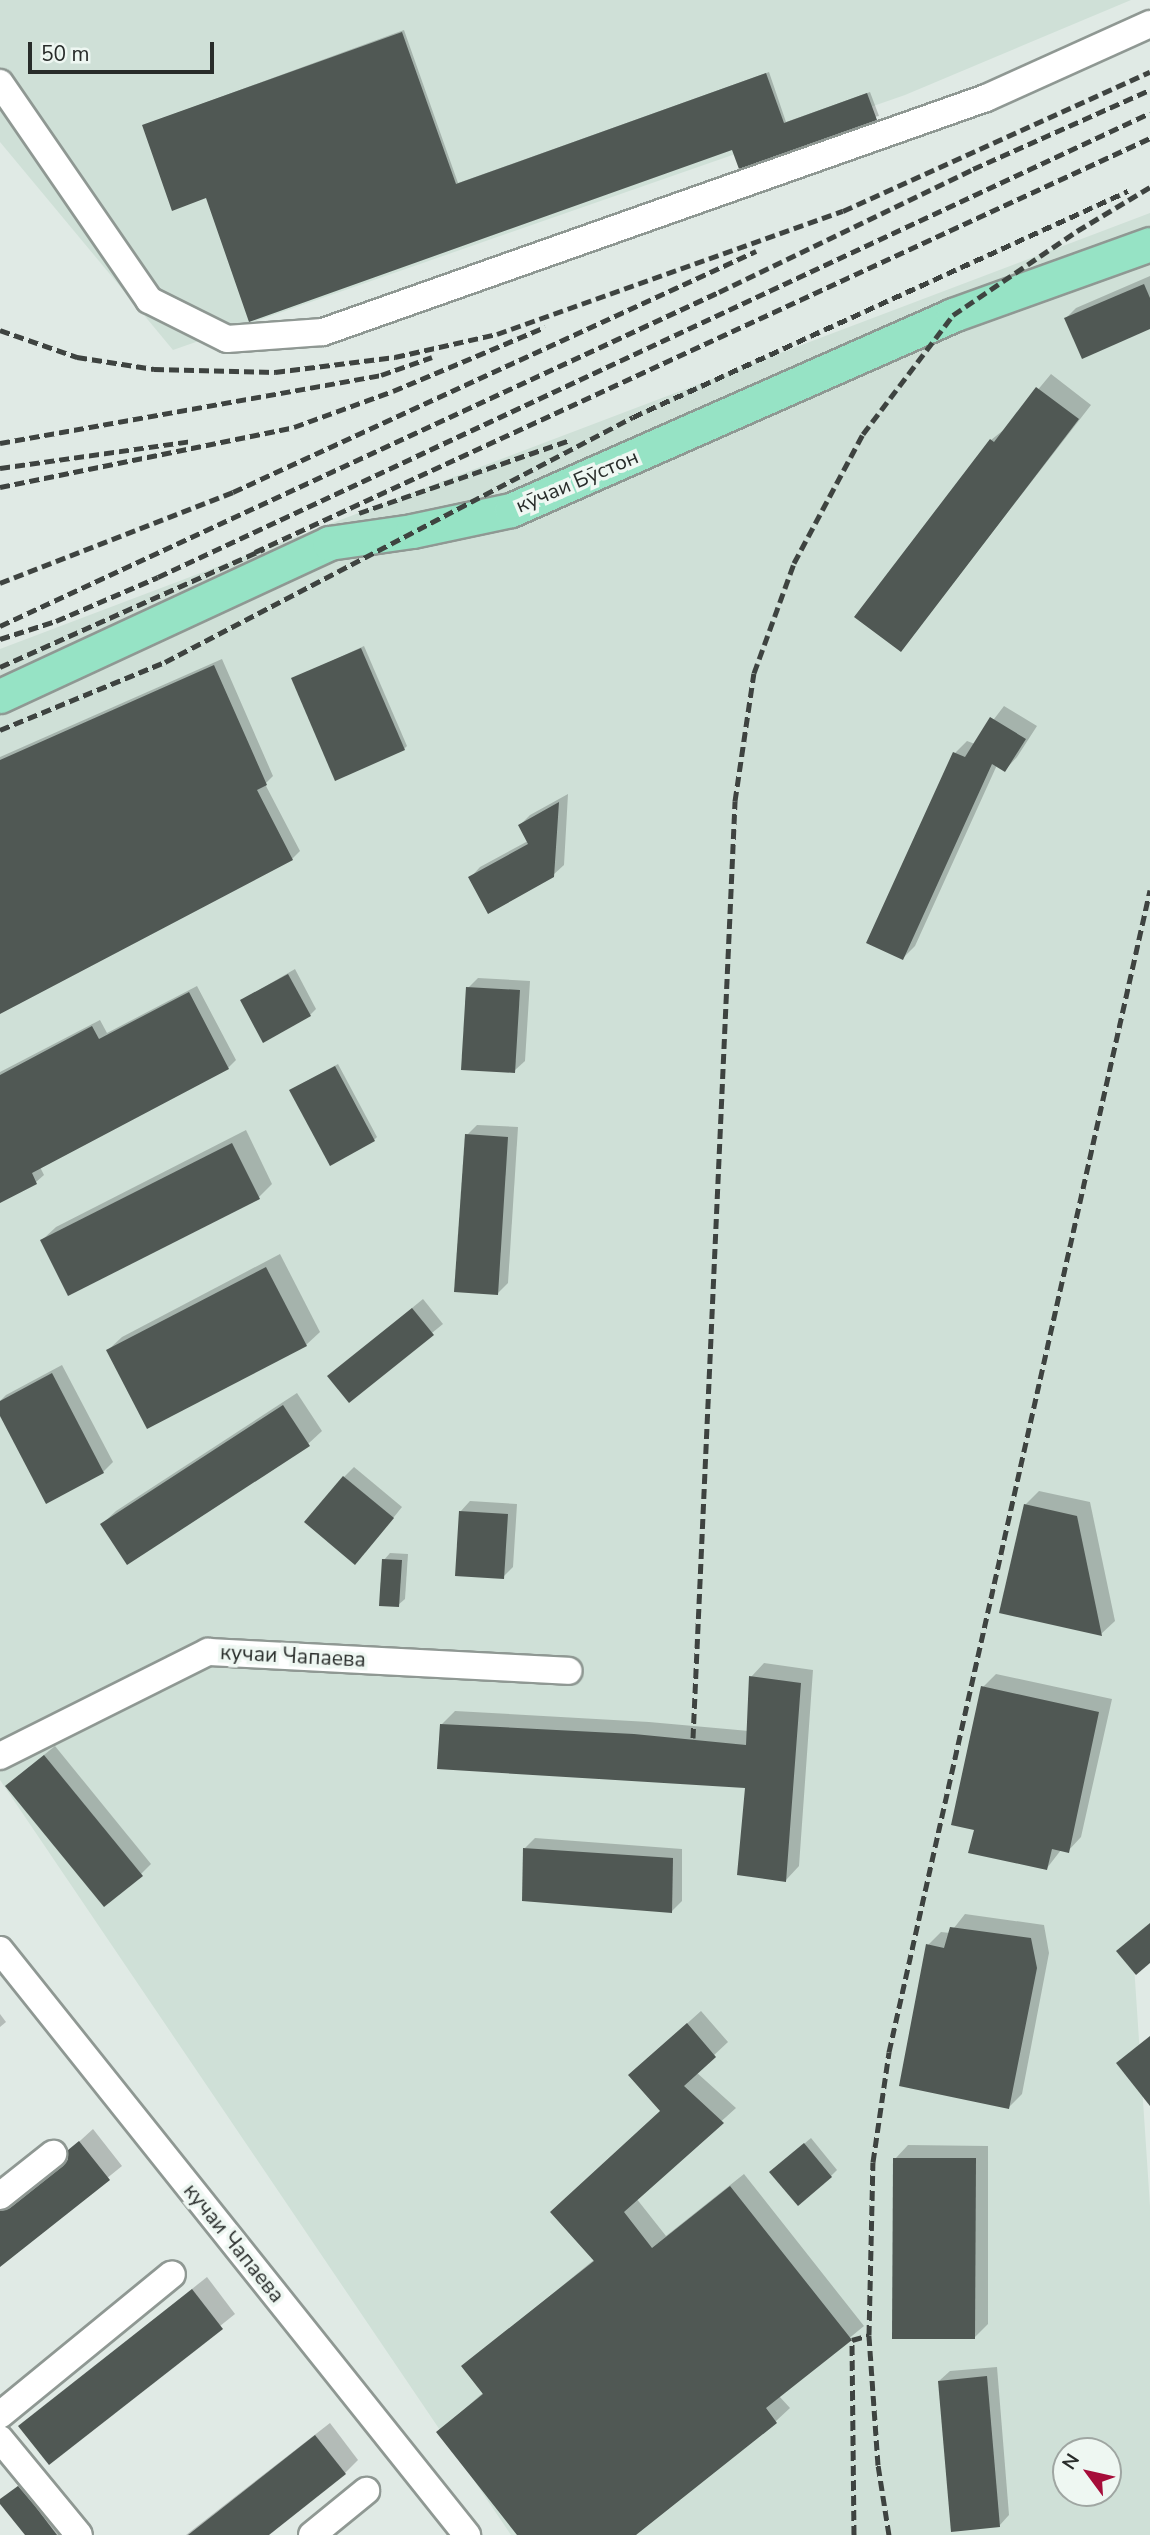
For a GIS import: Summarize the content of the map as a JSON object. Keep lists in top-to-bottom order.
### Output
{
  "streets": {
    "main road": ["кӯчаи Бӯстон"],
    "street": ["кучаи Чапаева"]
  },
  "scale_bar": "50 m",
  "north": "top left"
}
